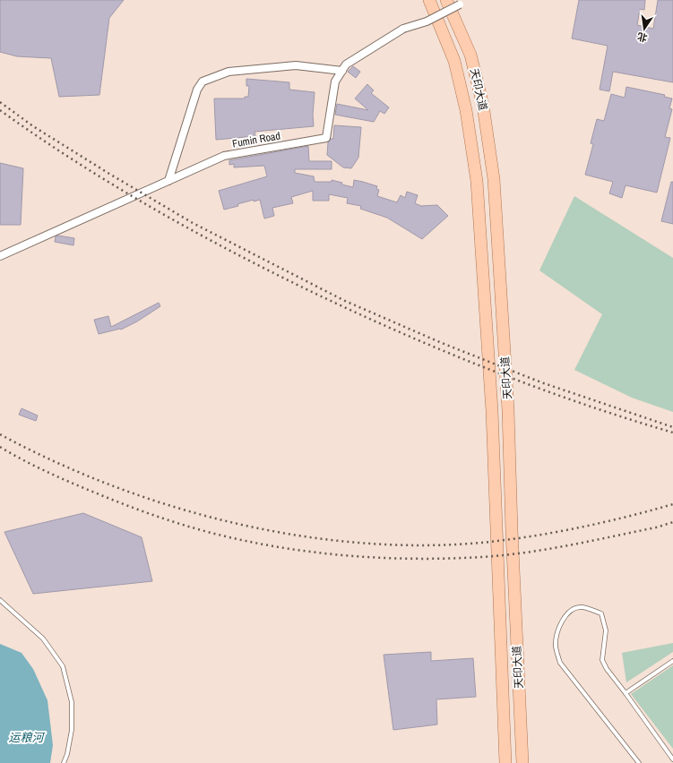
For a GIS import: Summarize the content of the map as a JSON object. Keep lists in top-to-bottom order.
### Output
{
  "streets": {
    "main road": ["天印大道"],
    "street": ["Fumin Road"]
  },
  "water": ["运粮河"],
  "north": "bottom"
}
